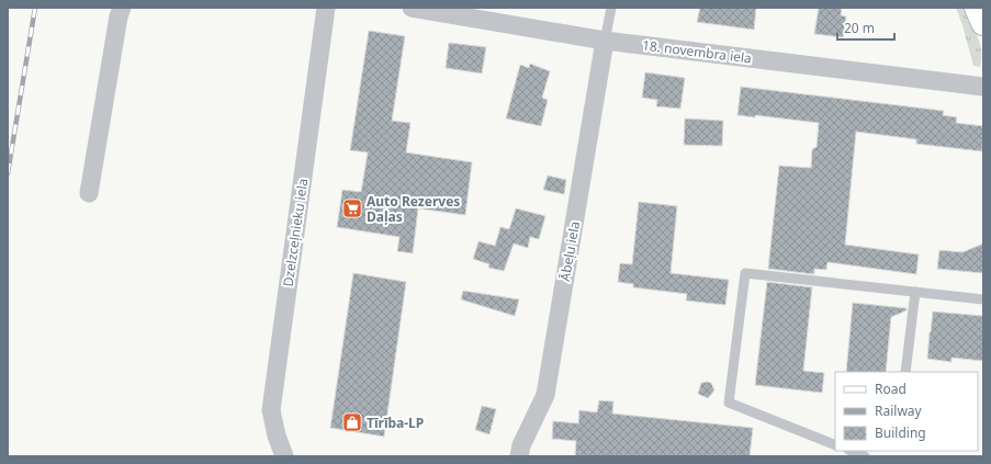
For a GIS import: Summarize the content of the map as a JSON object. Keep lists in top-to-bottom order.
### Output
{
  "streets": {
    "street": ["18. novembra iela", "Dzelzceļnieku iela", "Ābeļu iela"]
  },
  "crossings": [
    ["18. novembra iela", "Ābeļu iela"]
  ],
  "places": {
    "supermarket": ["Auto Rezerves Daļas"],
    "shop": ["Tīrība-LP"]
  },
  "legend": ["Road", "Railway", "Building"],
  "scale_bar": "20 m"
}
